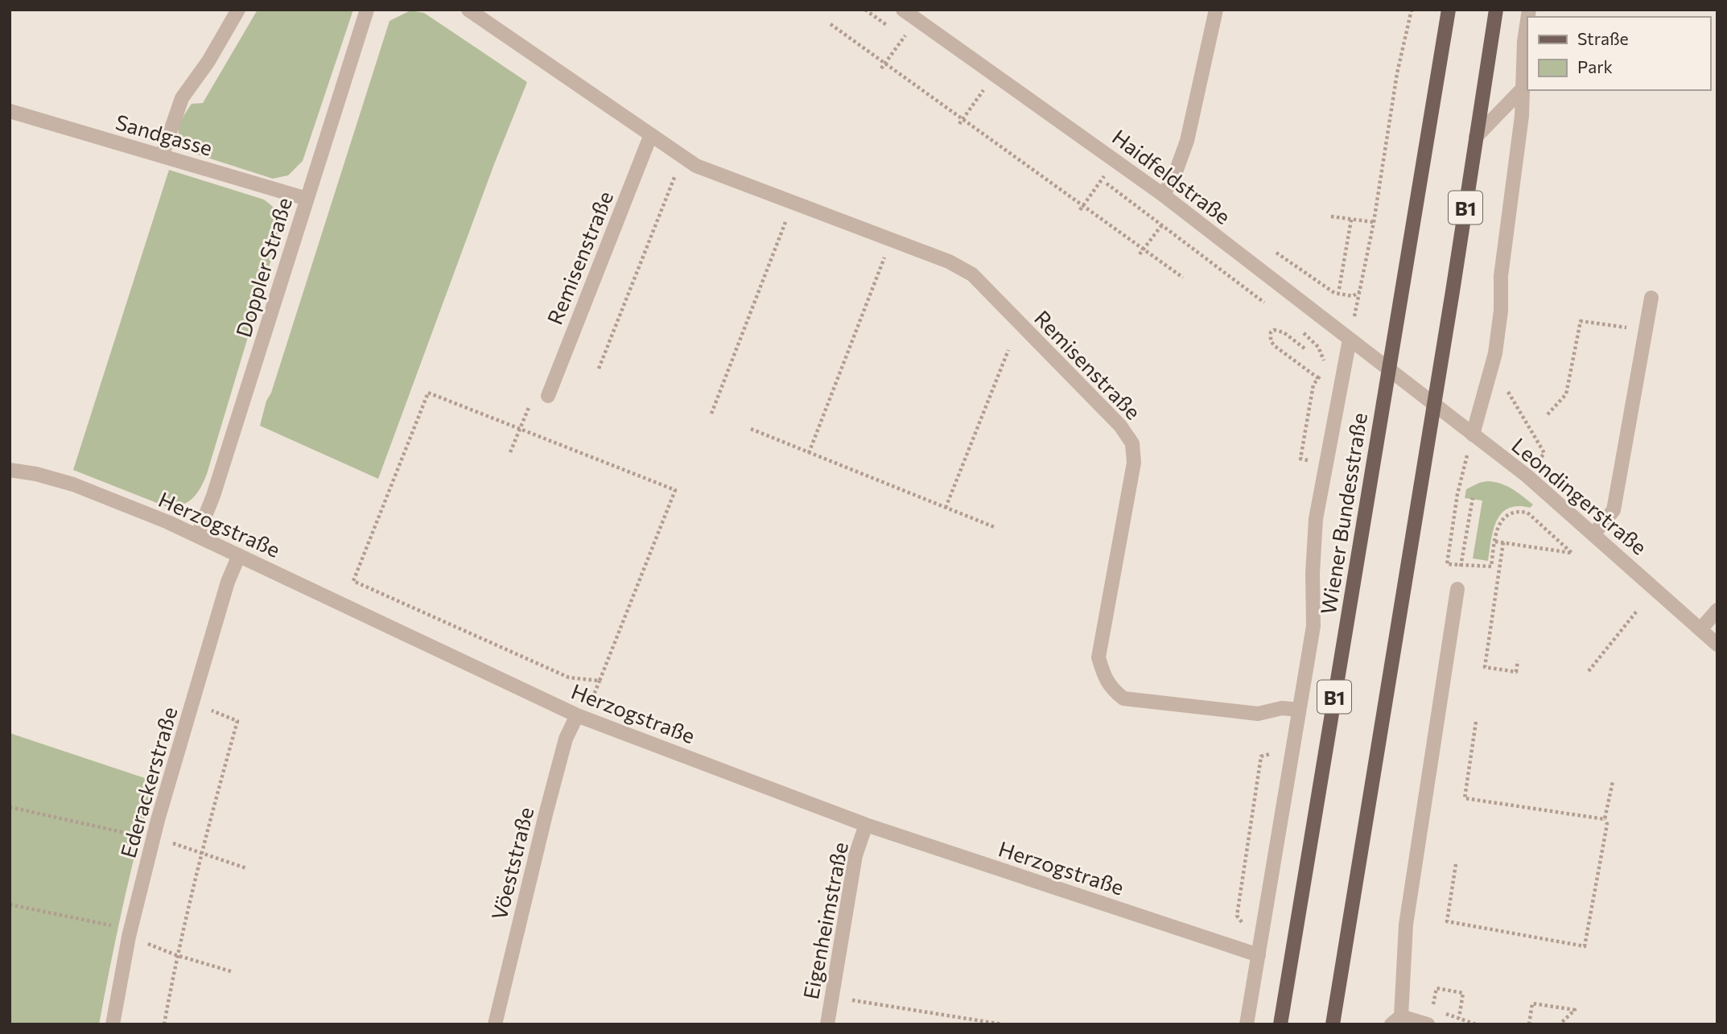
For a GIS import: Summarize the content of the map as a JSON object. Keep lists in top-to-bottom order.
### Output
{
  "streets": {
    "main road": ["B1", "Wiener Bundesstraße"],
    "street": [
      "Sandgasse",
      "Haidfeldstraße",
      "Remisenstraße",
      "Doppler Straße",
      "Leondingerstraße",
      "Herzogstraße",
      "Ederackerstraße",
      "Vöeststraße",
      "Eigenheimstraße"
    ]
  },
  "crossings": [
    ["Sandgasse", "Doppler Straße"],
    ["Haidfeldstraße", "Leondingerstraße"],
    ["Haidfeldstraße", "Wiener Bundesstraße"],
    ["B1", "Leondingerstraße"],
    ["Remisenstraße", "Wiener Bundesstraße"],
    ["Doppler Straße", "Herzogstraße"],
    ["Wiener Bundesstraße", "Herzogstraße"],
    ["Herzogstraße", "Ederackerstraße"],
    ["Herzogstraße", "Vöeststraße"],
    ["Herzogstraße", "Eigenheimstraße"]
  ],
  "legend": ["Straße", "Park"]
}
